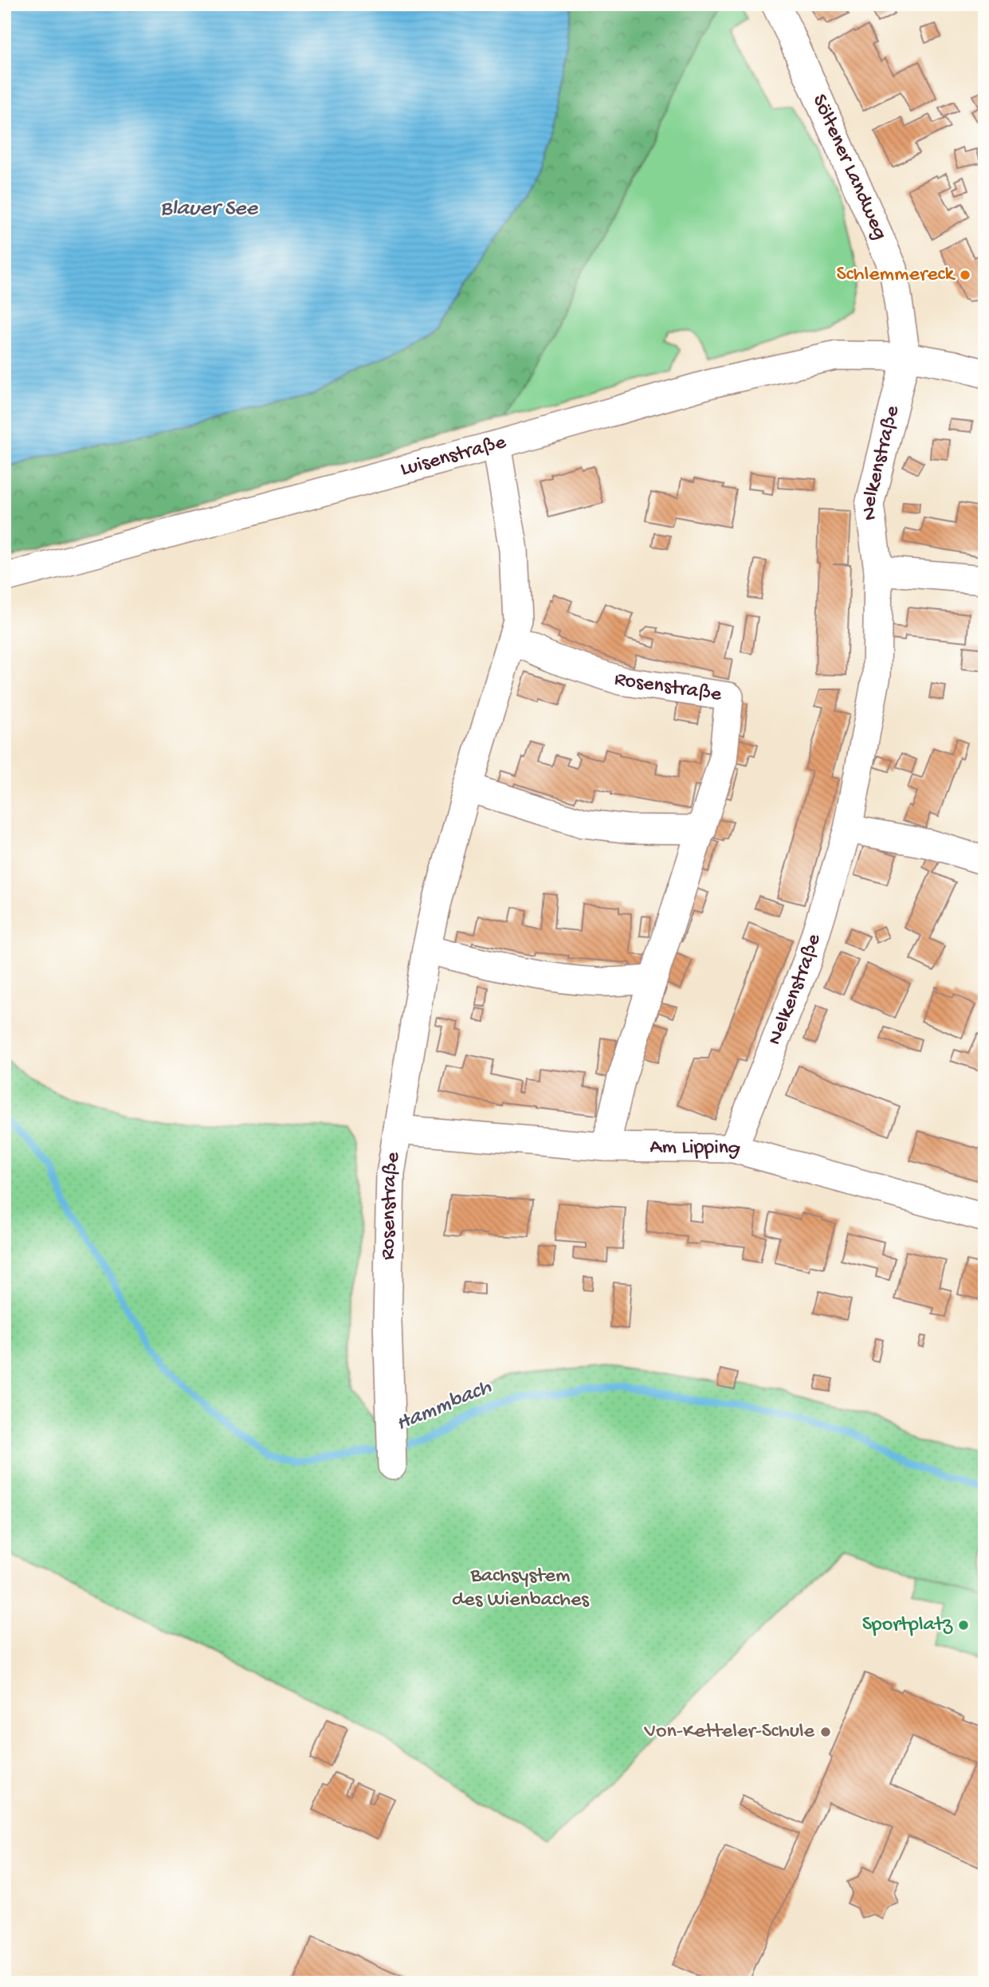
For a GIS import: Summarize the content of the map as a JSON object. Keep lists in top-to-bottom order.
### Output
{
  "streets": {
    "street": [
      "Söltener Landweg",
      "Luisenstraße",
      "Nelkenstraße",
      "Rosenstraße",
      "Am Lipping"
    ]
  },
  "crossings": [
    ["Söltener Landweg", "Luisenstraße"],
    ["Söltener Landweg", "Nelkenstraße"],
    ["Luisenstraße", "Nelkenstraße"],
    ["Luisenstraße", "Rosenstraße"],
    ["Nelkenstraße", "Am Lipping"],
    ["Rosenstraße", "Am Lipping"]
  ],
  "water": ["Blauer See", "Hammbach"],
  "parks": ["Bachsystem des Wienbaches"],
  "places": ["Schlemmereck", "Sportplatz", "Von-Ketteler-Schule"]
}
